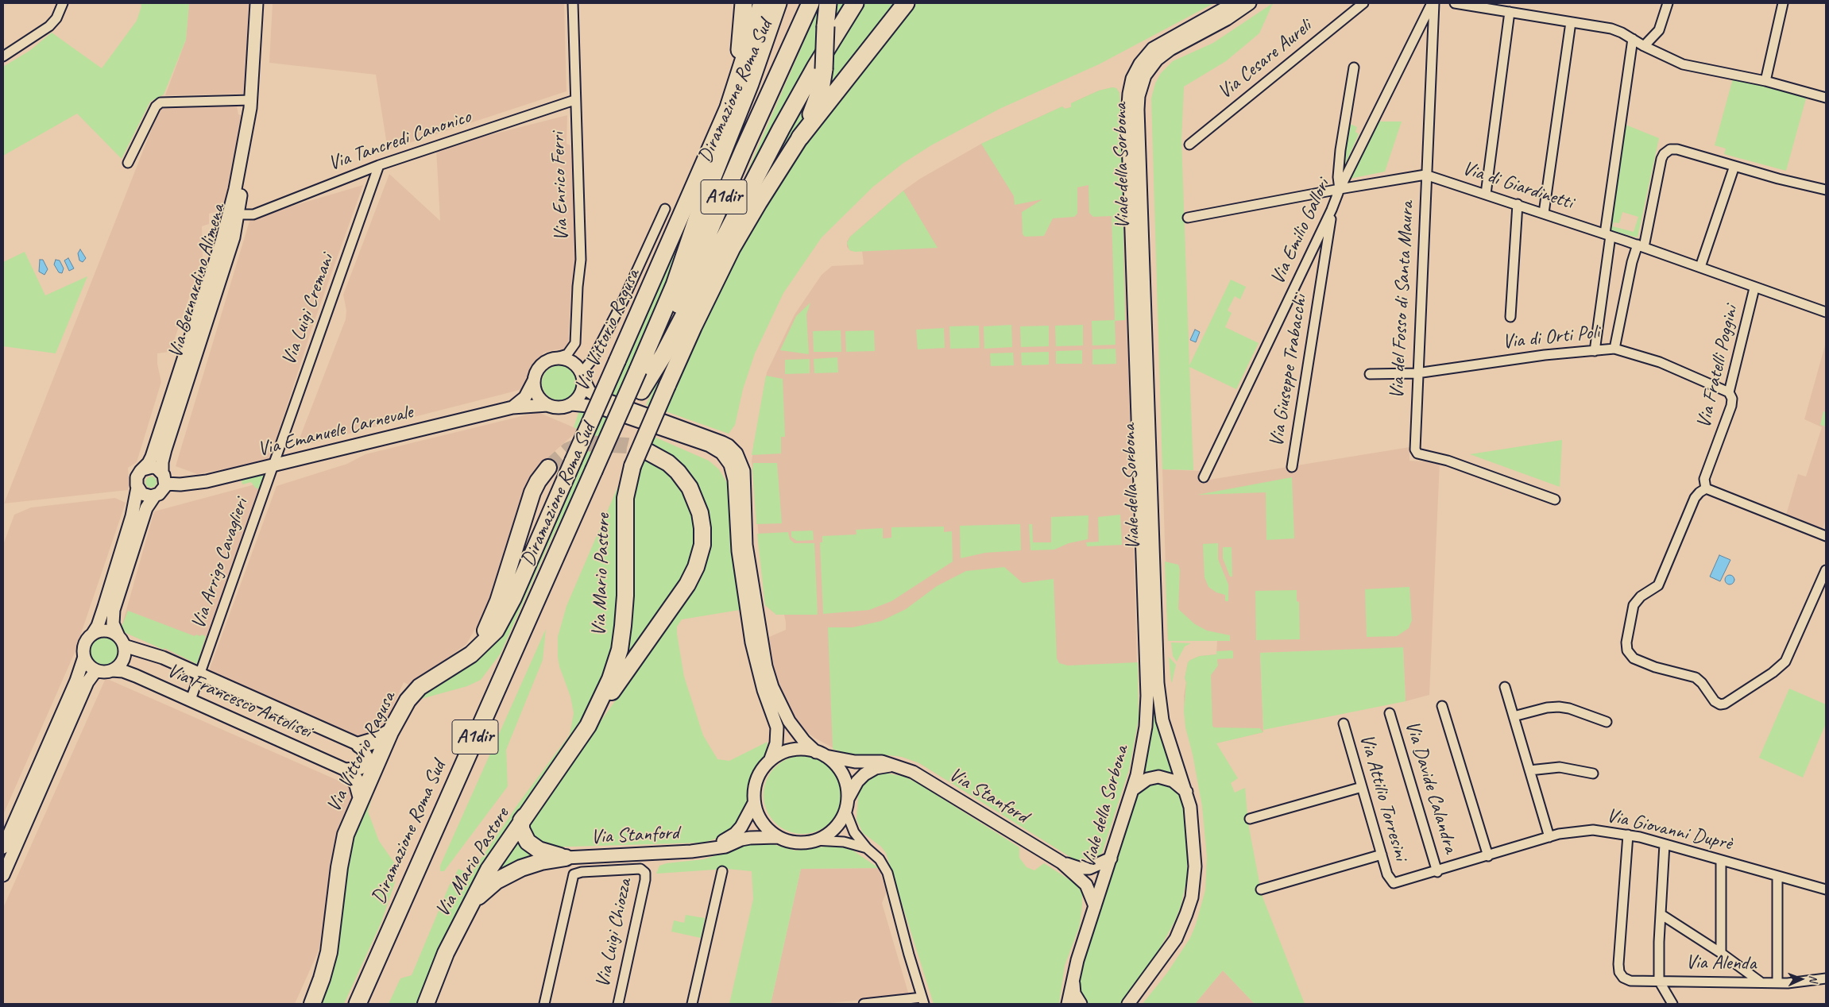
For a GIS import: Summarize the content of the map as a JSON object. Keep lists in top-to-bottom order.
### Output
{
  "streets": {
    "highway": [
      "Diramazione Roma Sud",
      "A1dir",
      "Via Vittorio Ragusa",
      "Via Mario Pastore"
    ],
    "street": [
      "Via Cesare Aureli",
      "Via Tancredi Canonico",
      "Viale della Sorbona",
      "Via di Giardinetti",
      "Via Enrico Ferri",
      "Via Emilio Gallori",
      "Via Bernardino Alimena",
      "Via del Fosso di Santa Maura",
      "Via Luigi Cremani",
      "Via di Orti Poli",
      "Via Fratelli Poggini",
      "Via Giuseppe Trabacchi",
      "Via Emanuele Carnevale",
      "Via Arrigo Cavaglieri",
      "Via Francesco Antolisei",
      "Via Davide Calandra",
      "Via Stanford",
      "Via Attilio Torresini",
      "Via Giovanni Duprè",
      "Via Luigi Chiozza",
      "Via Alenda"
    ]
  },
  "crossings": [
    ["Diramazione Roma Sud", "A1dir"],
    ["Via Tancredi Canonico", "Via Enrico Ferri"],
    ["Via Tancredi Canonico", "Via Bernardino Alimena"],
    ["Via Tancredi Canonico", "Via Luigi Cremani"],
    ["Viale della Sorbona", "Via Stanford"],
    ["Via di Giardinetti", "Via Emilio Gallori"],
    ["Via di Giardinetti", "Via del Fosso di Santa Maura"],
    ["Via di Giardinetti", "Via Fratelli Poggini"],
    ["Via Enrico Ferri", "Via Emanuele Carnevale"],
    ["Via Emilio Gallori", "Via del Fosso di Santa Maura"],
    ["Via Emilio Gallori", "Via Giuseppe Trabacchi"],
    ["Via Bernardino Alimena", "Via Emanuele Carnevale"],
    ["Via del Fosso di Santa Maura", "Via di Orti Poli"],
    ["Via Luigi Cremani", "Via Emanuele Carnevale"],
    ["Via Luigi Cremani", "Via Arrigo Cavaglieri"],
    ["Via di Orti Poli", "Via Fratelli Poggini"],
    ["Via Emanuele Carnevale", "Via Arrigo Cavaglieri"],
    ["Via Arrigo Cavaglieri", "Via Francesco Antolisei"],
    ["Via Davide Calandra", "Via Giovanni Duprè"],
    ["Via Attilio Torresini", "Via Giovanni Duprè"],
    ["Via Giovanni Duprè", "Via Alenda"]
  ],
  "north": "right"
}
